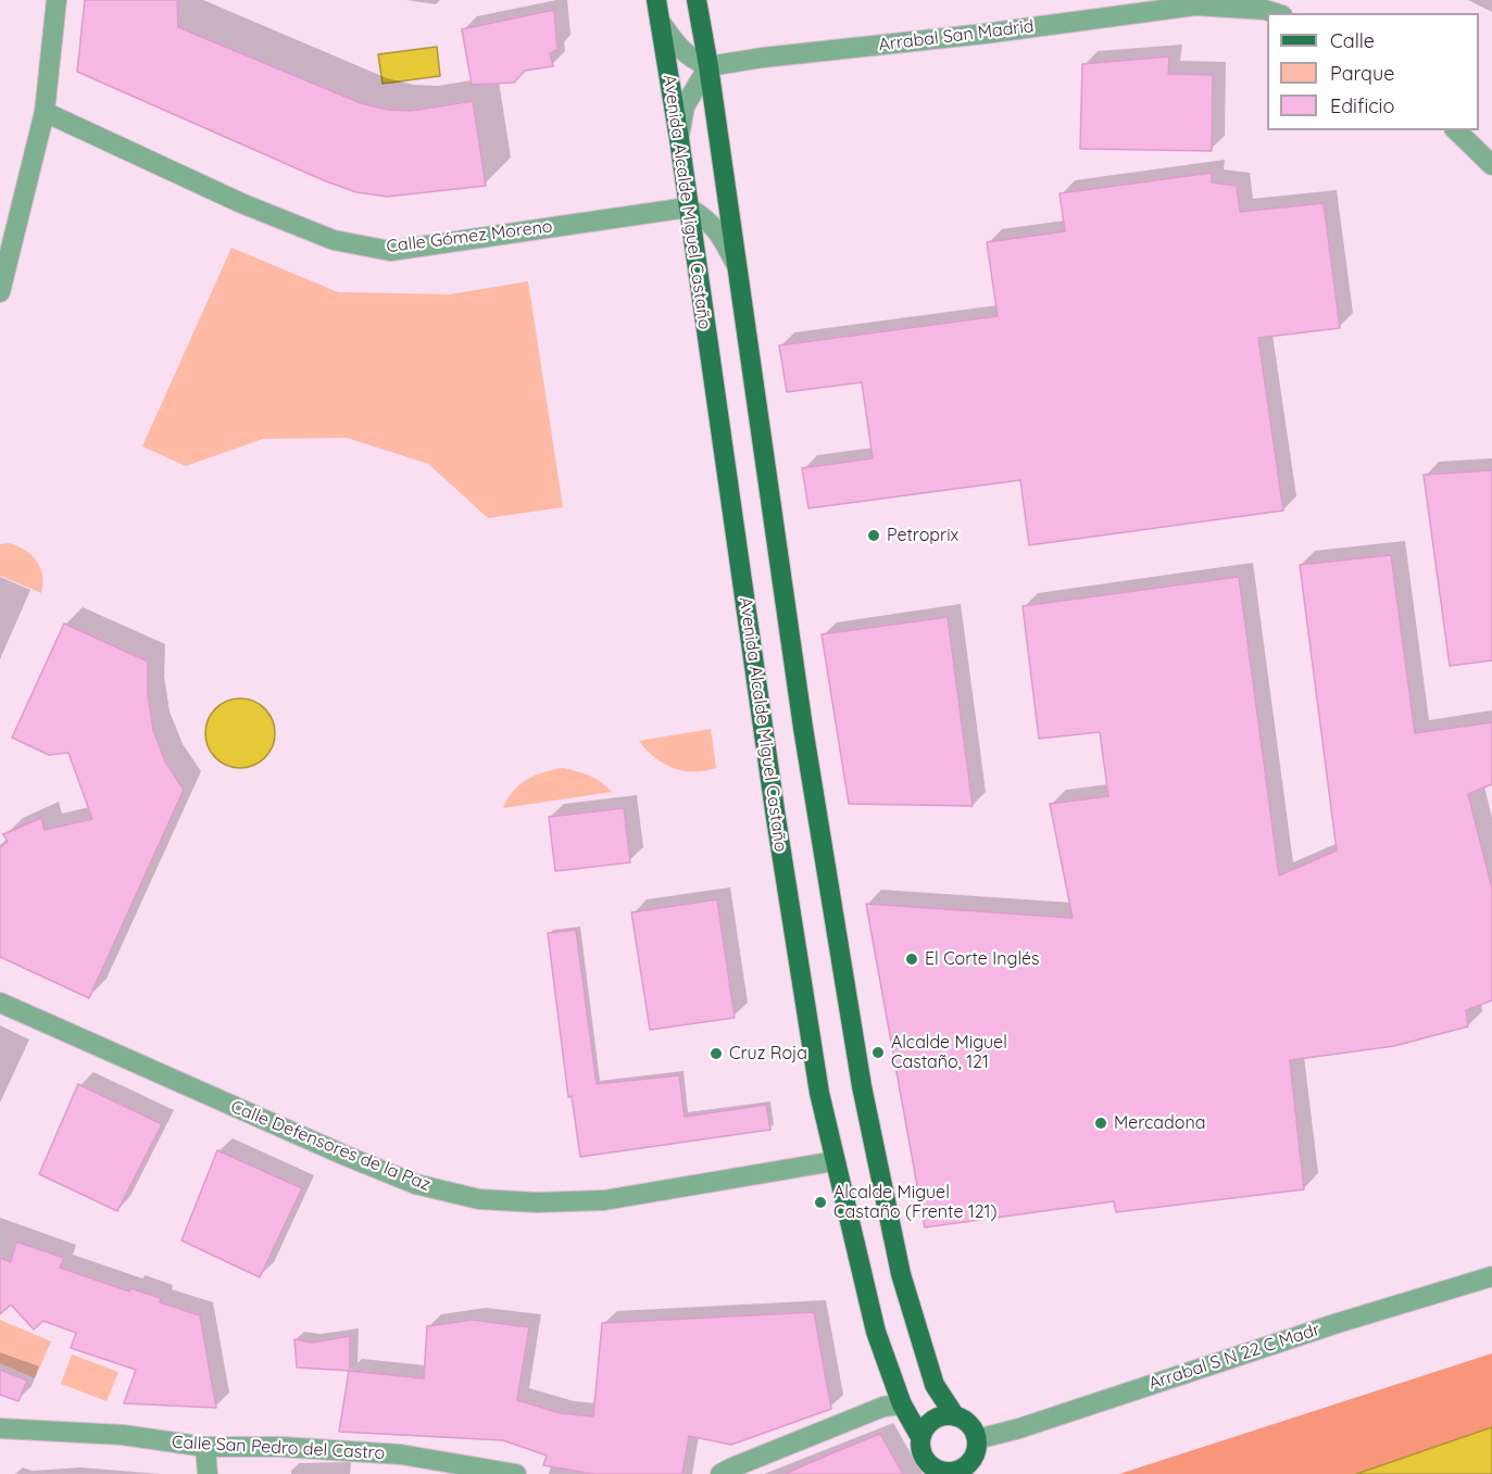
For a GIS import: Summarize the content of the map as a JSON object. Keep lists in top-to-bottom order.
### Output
{
  "streets": {
    "main road": ["Avenida Alcalde Miguel Castaño"],
    "street": [
      "Arrabal San Madrid",
      "Calle Gómez Moreno",
      "Calle Defensores de la Paz",
      "Arrabal S N 22 C Madr",
      "Calle San Pedro del Castro"
    ]
  },
  "crossings": [
    ["Avenida Alcalde Miguel Castaño", "Calle Gómez Moreno"],
    ["Avenida Alcalde Miguel Castaño", "Calle Defensores de la Paz"],
    ["Avenida Alcalde Miguel Castaño", "Arrabal S N 22 C Madr"]
  ],
  "places": [
    "Petroprix",
    "El Corte Inglés",
    "Alcalde Miguel Castaño, 121",
    "Cruz Roja",
    "Mercadona",
    "Alcalde Miguel Castaño (Frente 121)"
  ],
  "legend": ["Calle", "Parque", "Edificio"]
}
